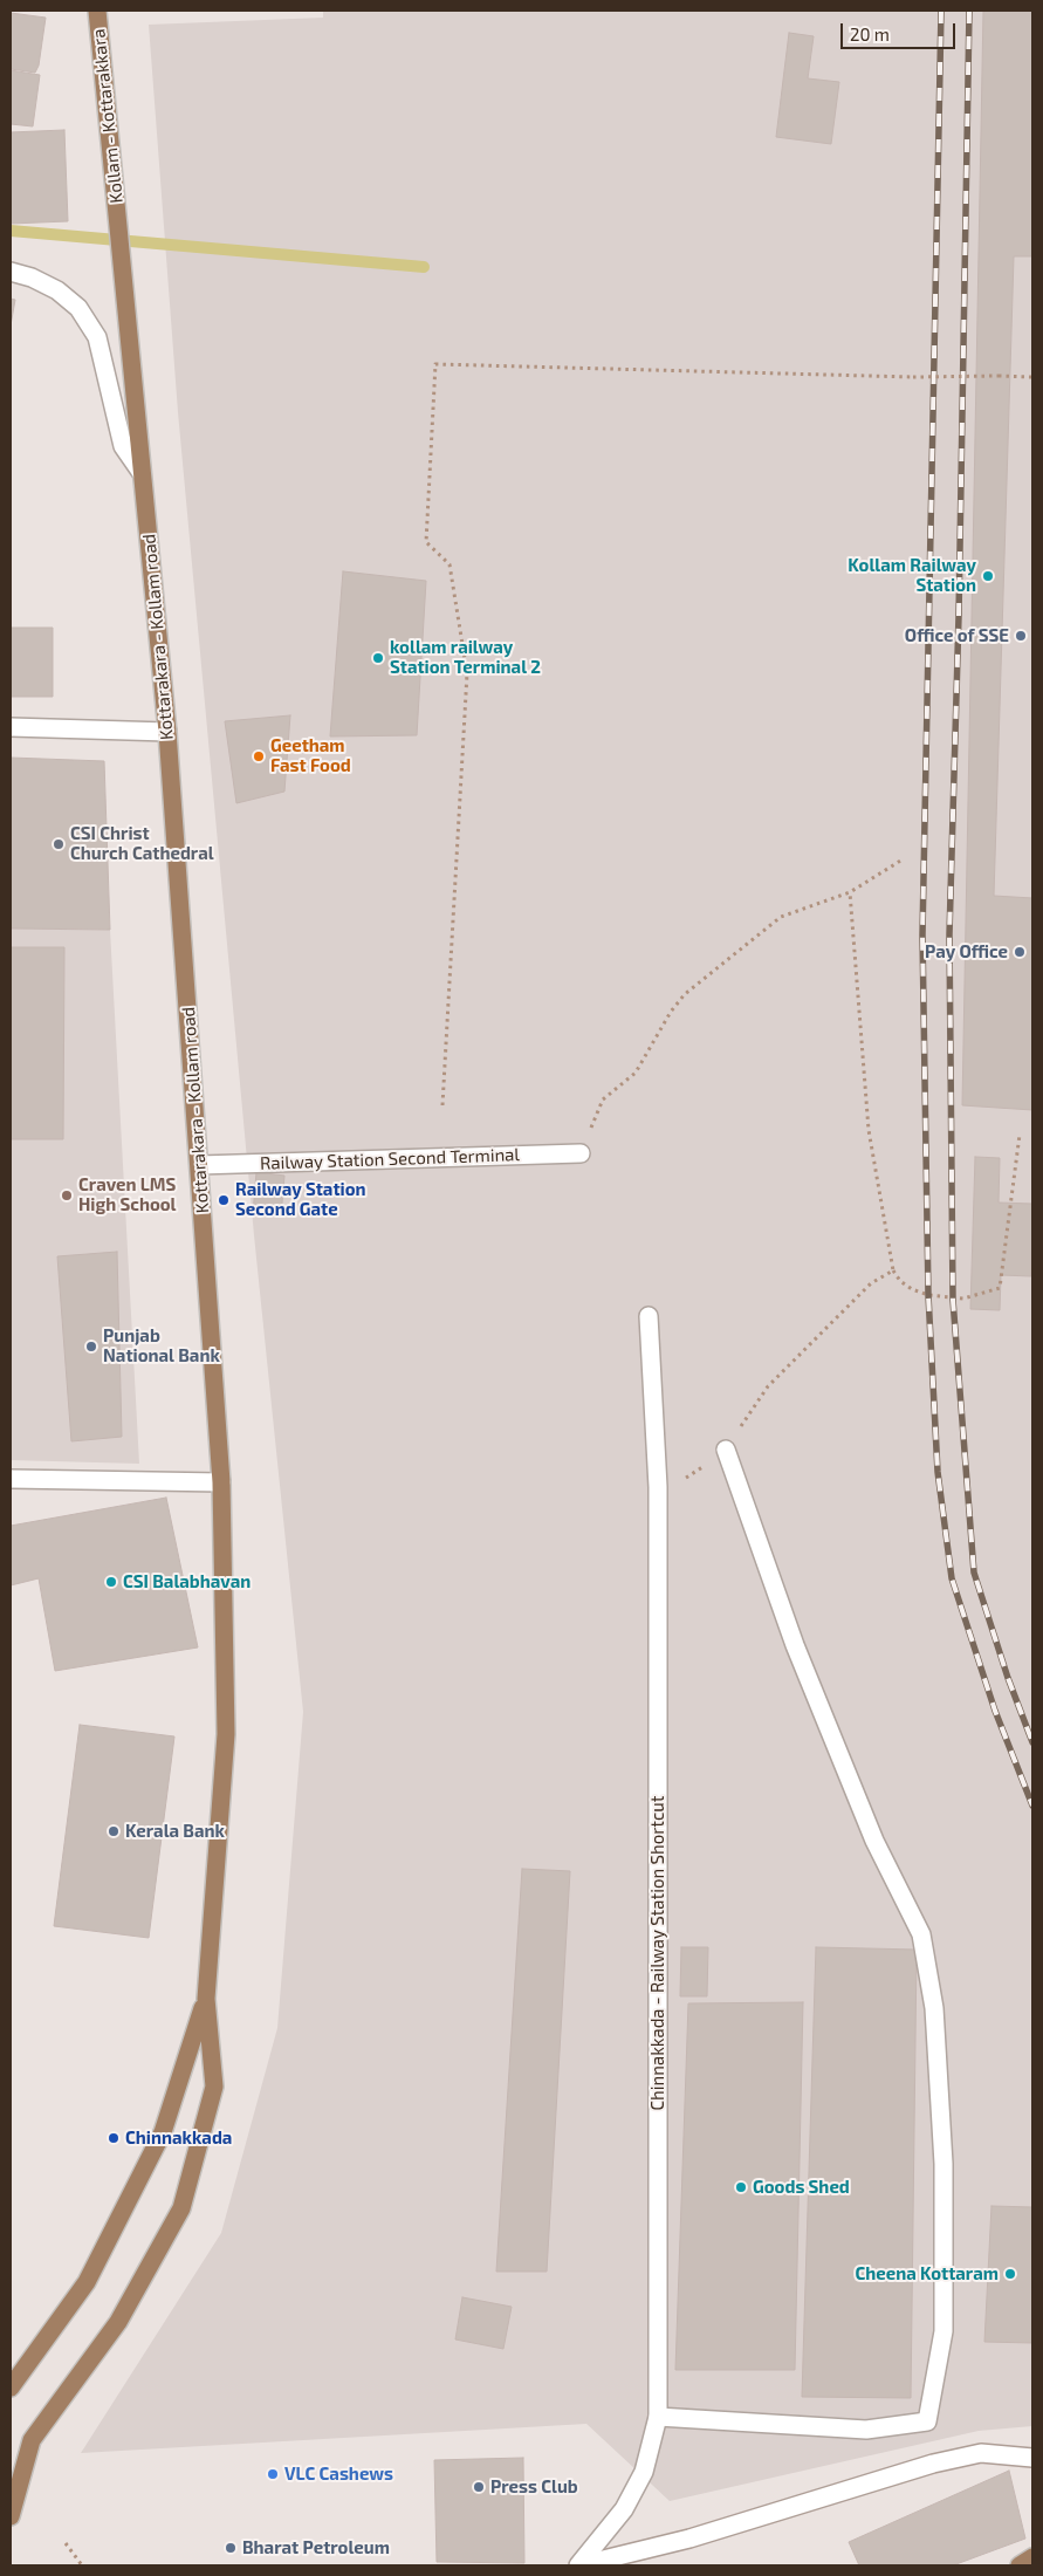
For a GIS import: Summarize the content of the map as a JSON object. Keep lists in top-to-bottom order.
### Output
{
  "streets": {
    "main road": ["Kollam - Kottarakkara", "Kottarakara - Kollam road"],
    "street": ["Railway Station Second Terminal", "Chinnakkada - Railway Station Shortcut"]
  },
  "crossings": [
    ["Kollam - Kottarakkara", "Kottarakara - Kollam road"],
    ["Kottarakara - Kollam road", "Railway Station Second Terminal"]
  ],
  "places": [
    "Kollam Railway Station",
    "Office of SSE",
    "kollam railway Station Terminal 2",
    "Geetham Fast Food",
    "CSI Christ Church Cathedral",
    "Pay Office",
    "Craven LMS High School",
    "Railway Station Second Gate",
    "Punjab National Bank",
    "CSI Balabhavan",
    "Kerala Bank",
    "Chinnakkada",
    "Goods Shed",
    "Cheena Kottaram",
    "VLC Cashews",
    "Press Club",
    "Bharat Petroleum"
  ],
  "scale_bar": "20 m"
}
